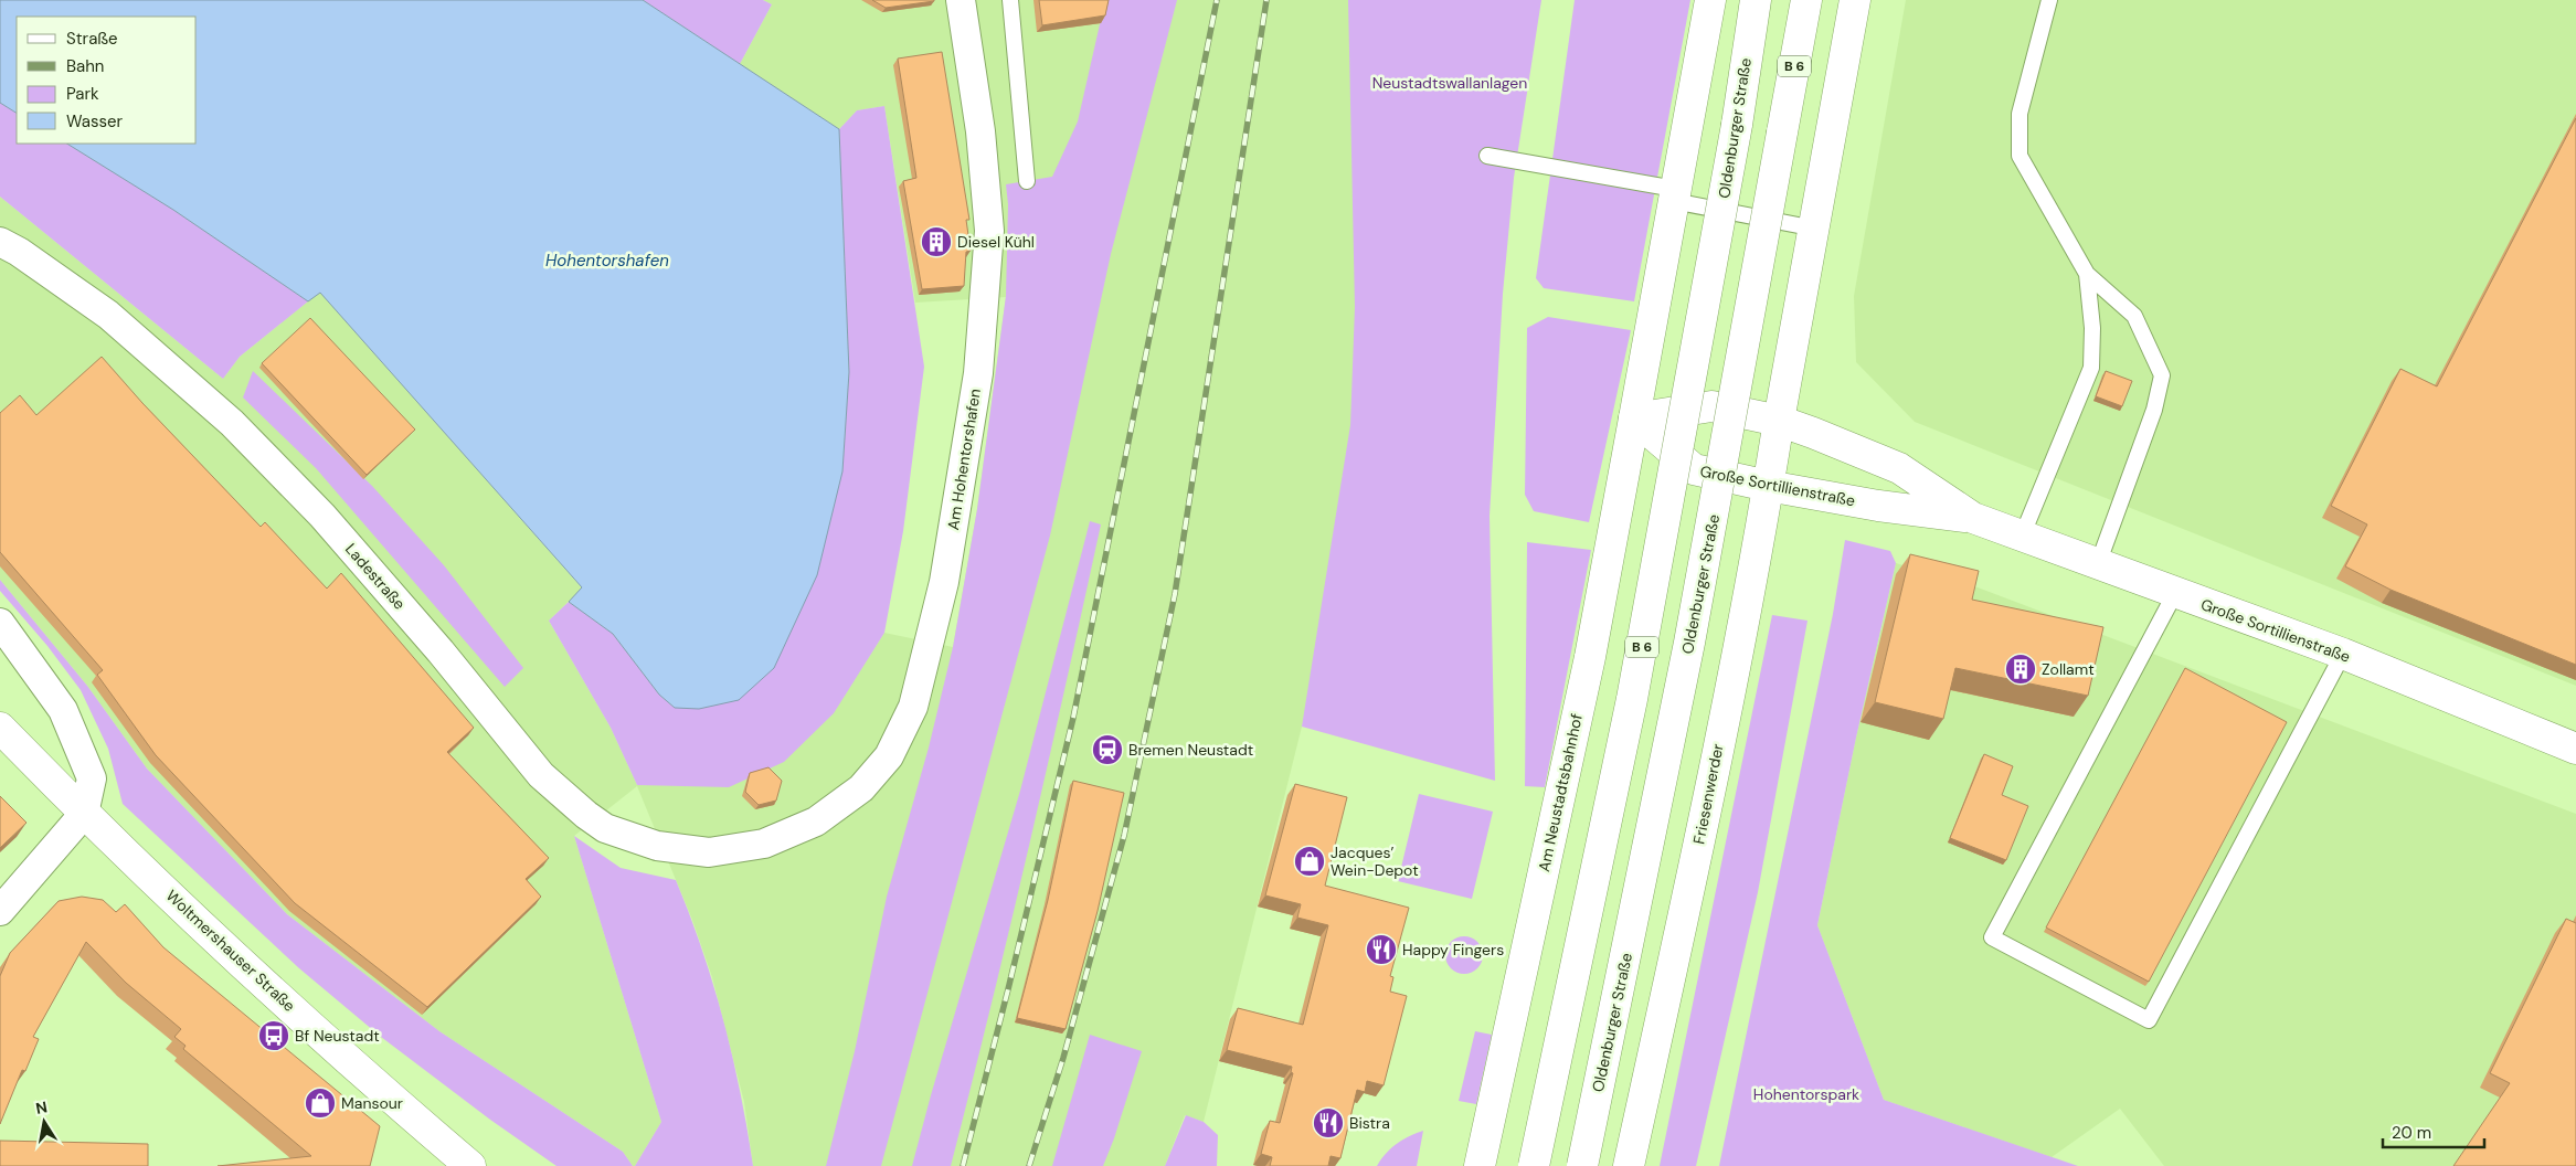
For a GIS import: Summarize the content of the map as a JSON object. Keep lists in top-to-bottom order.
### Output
{
  "streets": {
    "main road": [
      "B 6",
      "Oldenburger Straße",
      "Große Sortillienstraße",
      "Am Neustadtsbahnhof",
      "Friesenwerder",
      "Woltmershauser Straße"
    ],
    "street": ["Am Hohentorshafen", "Ladestraße"]
  },
  "crossings": [
    ["Am Hohentorshafen", "Ladestraße"],
    ["Große Sortillienstraße", "Am Neustadtsbahnhof"],
    ["Große Sortillienstraße", "Friesenwerder"]
  ],
  "water": ["Hohentorshafen"],
  "parks": ["Neustadtswallanlagen", "Hohentorspark"],
  "places": {
    "building": ["Diesel Kühl", "Zollamt"],
    "station": ["Bremen Neustadt"],
    "shop": ["Jacques’ Wein-Depot", "Mansour"],
    "restaurant": ["Happy Fingers", "Bistra"],
    "bus stop": ["Bf Neustadt"]
  },
  "legend": [
    "Straße",
    "Bahn",
    "Park",
    "Wasser"
  ],
  "scale_bar": "20 m",
  "north": "top"
}
